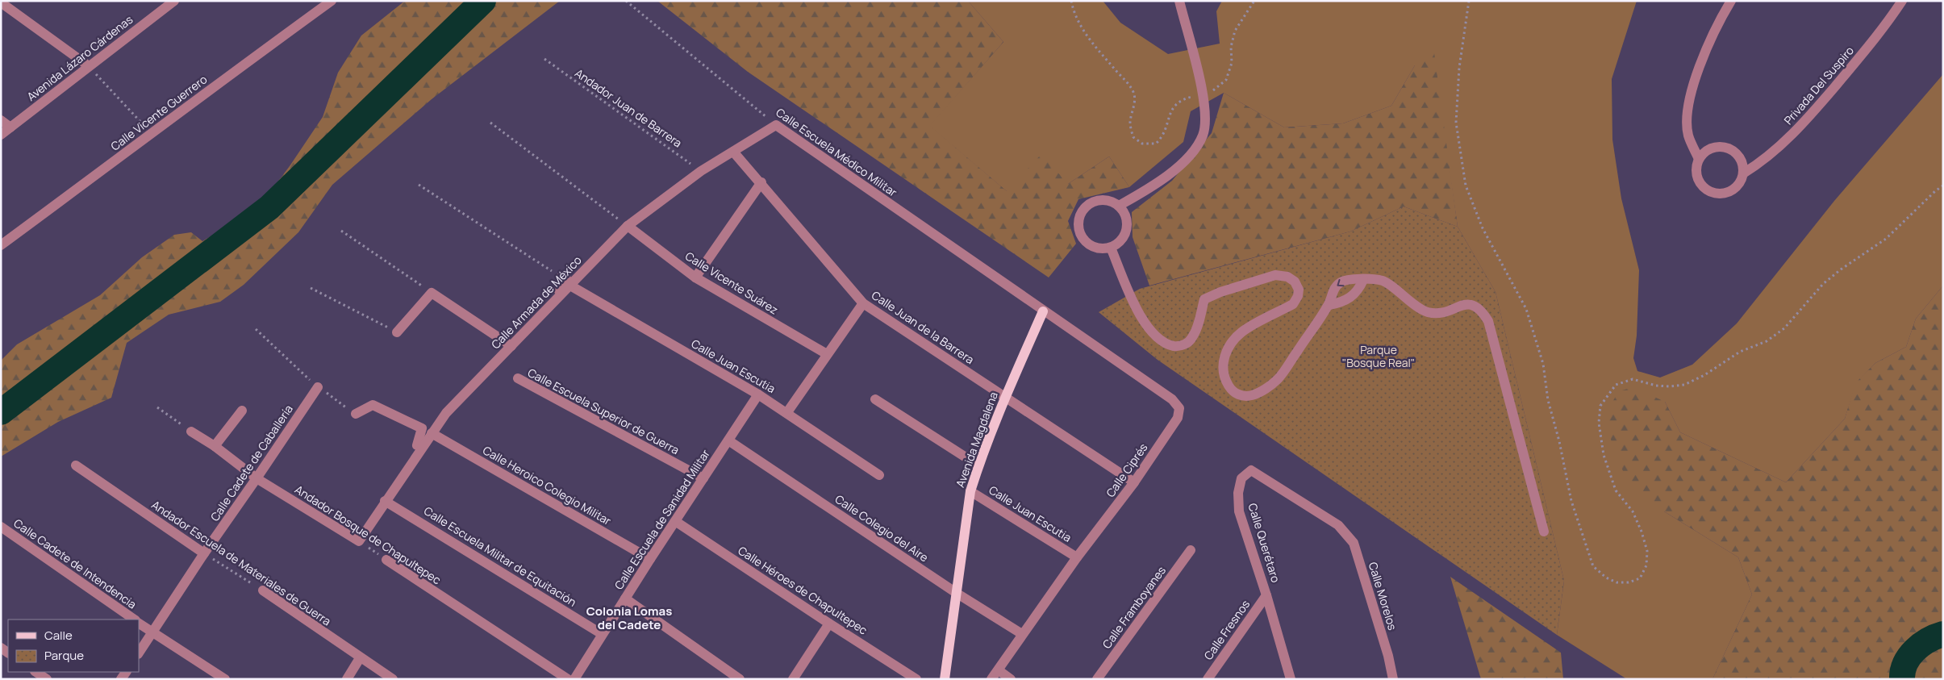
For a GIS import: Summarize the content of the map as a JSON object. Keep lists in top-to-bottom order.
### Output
{
  "streets": {
    "main road": ["Avenida Magdalena"],
    "street": [
      "Avenida Lázaro Cárdenas",
      "Privada Del Suspiro",
      "Calle Vicente Guerrero",
      "Calle Escuela Médico Militar",
      "Calle Vicente Suárez",
      "Calle Armada de México",
      "Calle Juan de la Barrera",
      "Calle Juan Escutia",
      "Calle Escuela Superior de Guerra",
      "Calle Cadete de Caballería",
      "Calle Ciprés",
      "Calle Heroico Colegio Militar",
      "Calle Escuela de Sanidad Militar",
      "Calle Colegio del Aire",
      "Andador Bosque de Chapultepec",
      "Calle Querétaro",
      "Calle Escuela Militar de Equitación",
      "Andador Escuela de Materiales de Guerra",
      "Calle Cadete de Intendencia",
      "Calle Héroes de Chapultepec",
      "Calle Morelos",
      "Calle Framboyanes",
      "Calle Fresnos"
    ],
    "path": ["Andador Juan de Barrera"]
  },
  "crossings": [
    ["Andador Juan de Barrera", "Calle Armada de México"],
    ["Calle Escuela Médico Militar", "Calle Armada de México"],
    ["Calle Escuela Médico Militar", "Avenida Magdalena"],
    ["Calle Escuela Médico Militar", "Calle Ciprés"],
    ["Calle Vicente Suárez", "Calle Armada de México"],
    ["Calle Armada de México", "Calle Juan de la Barrera"],
    ["Calle Armada de México", "Calle Juan Escutia"],
    ["Calle Armada de México", "Calle Heroico Colegio Militar"],
    ["Calle Armada de México", "Andador Bosque de Chapultepec"],
    ["Calle Armada de México", "Calle Escuela Militar de Equitación"],
    ["Calle Juan de la Barrera", "Avenida Magdalena"],
    ["Calle Juan de la Barrera", "Calle Ciprés"],
    ["Calle Juan Escutia", "Avenida Magdalena"],
    ["Calle Juan Escutia", "Calle Ciprés"],
    ["Calle Juan Escutia", "Calle Escuela de Sanidad Militar"],
    ["Calle Escuela Superior de Guerra", "Calle Escuela de Sanidad Militar"],
    ["Avenida Magdalena", "Calle Ciprés"],
    ["Avenida Magdalena", "Calle Colegio del Aire"],
    ["Calle Cadete de Caballería", "Andador Bosque de Chapultepec"],
    ["Calle Cadete de Caballería", "Andador Escuela de Materiales de Guerra"],
    ["Calle Cadete de Caballería", "Calle Cadete de Intendencia"],
    ["Calle Ciprés", "Calle Colegio del Aire"],
    ["Calle Heroico Colegio Militar", "Calle Escuela de Sanidad Militar"],
    ["Calle Escuela de Sanidad Militar", "Calle Colegio del Aire"],
    ["Calle Escuela de Sanidad Militar", "Calle Escuela Militar de Equitación"],
    ["Calle Escuela de Sanidad Militar", "Calle Héroes de Chapultepec"],
    ["Calle Querétaro", "Calle Morelos"],
    ["Calle Querétaro", "Calle Fresnos"]
  ],
  "districts": ["Colonia Lomas del Cadete"],
  "parks": ["Parque \"Bosque Real\""],
  "legend": ["Calle", "Parque"]
}
